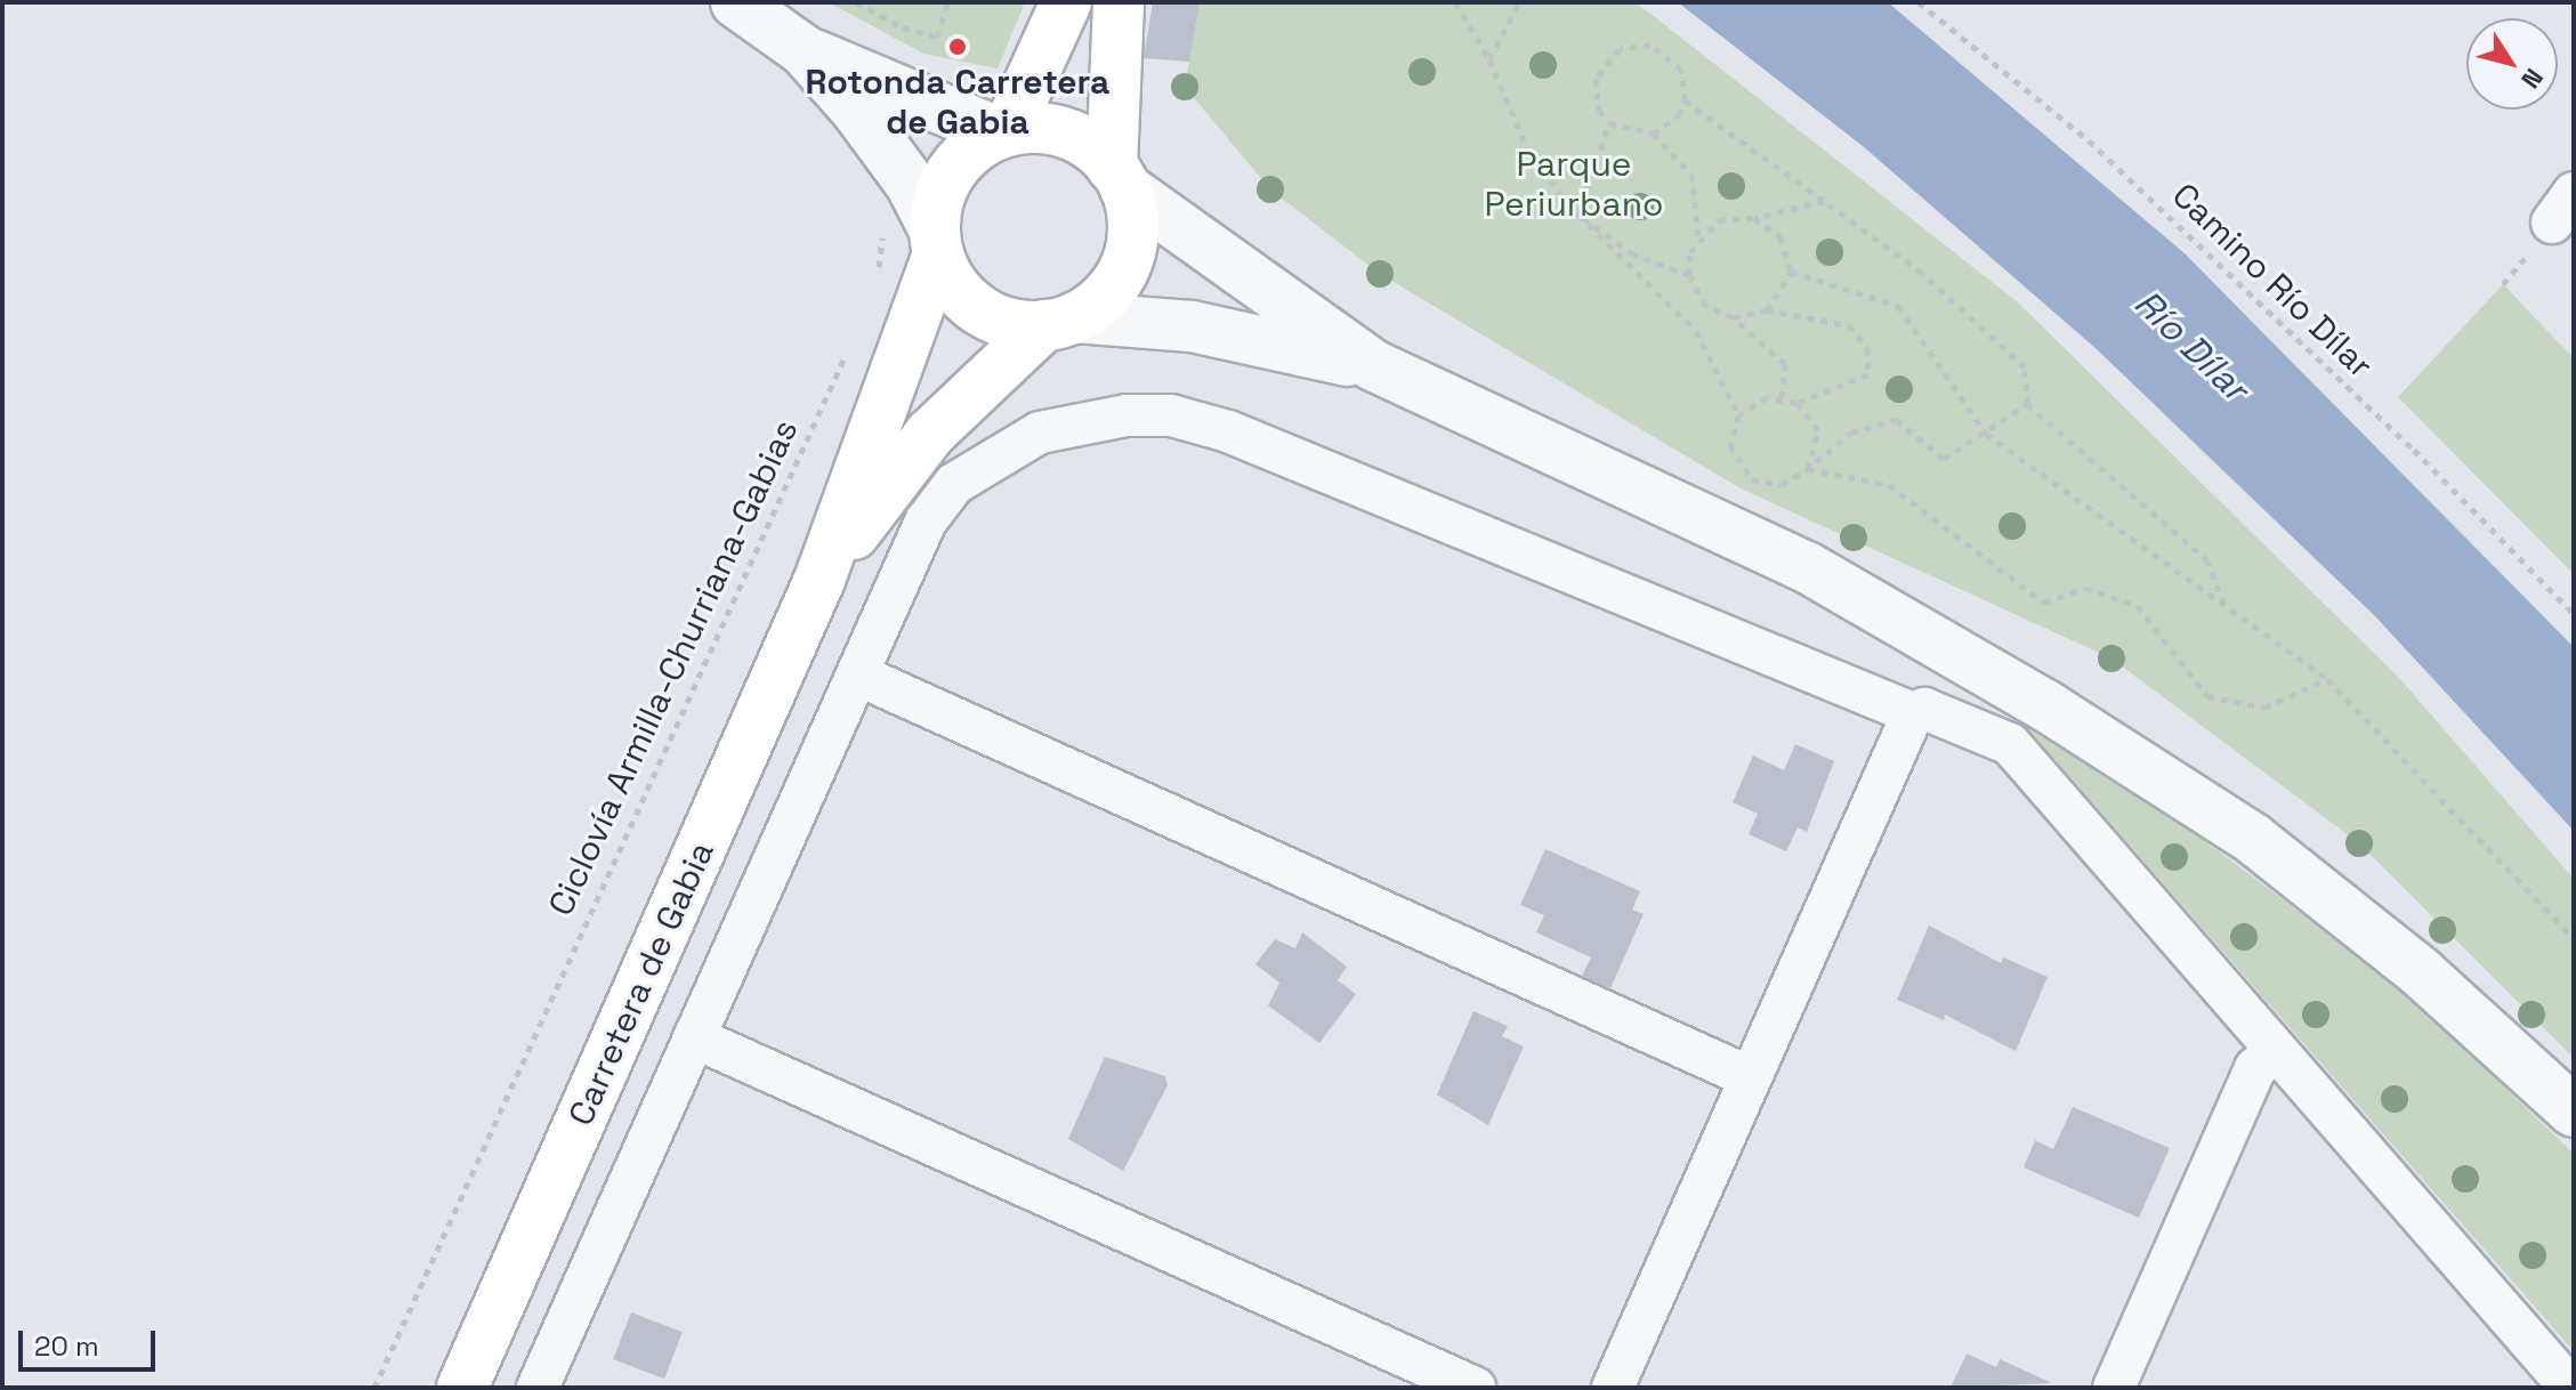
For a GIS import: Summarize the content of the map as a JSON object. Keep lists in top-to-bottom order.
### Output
{
  "streets": {
    "main road": ["Carretera de Gabia"],
    "path": ["Camino Río Dílar", "Ciclovía Armilla-Churriana-Gabias"]
  },
  "water": ["Río Dílar"],
  "parks": ["Parque Periurbano"],
  "places": ["Rotonda Carretera de Gabia"],
  "scale_bar": "20 m",
  "north": "bottom right"
}
